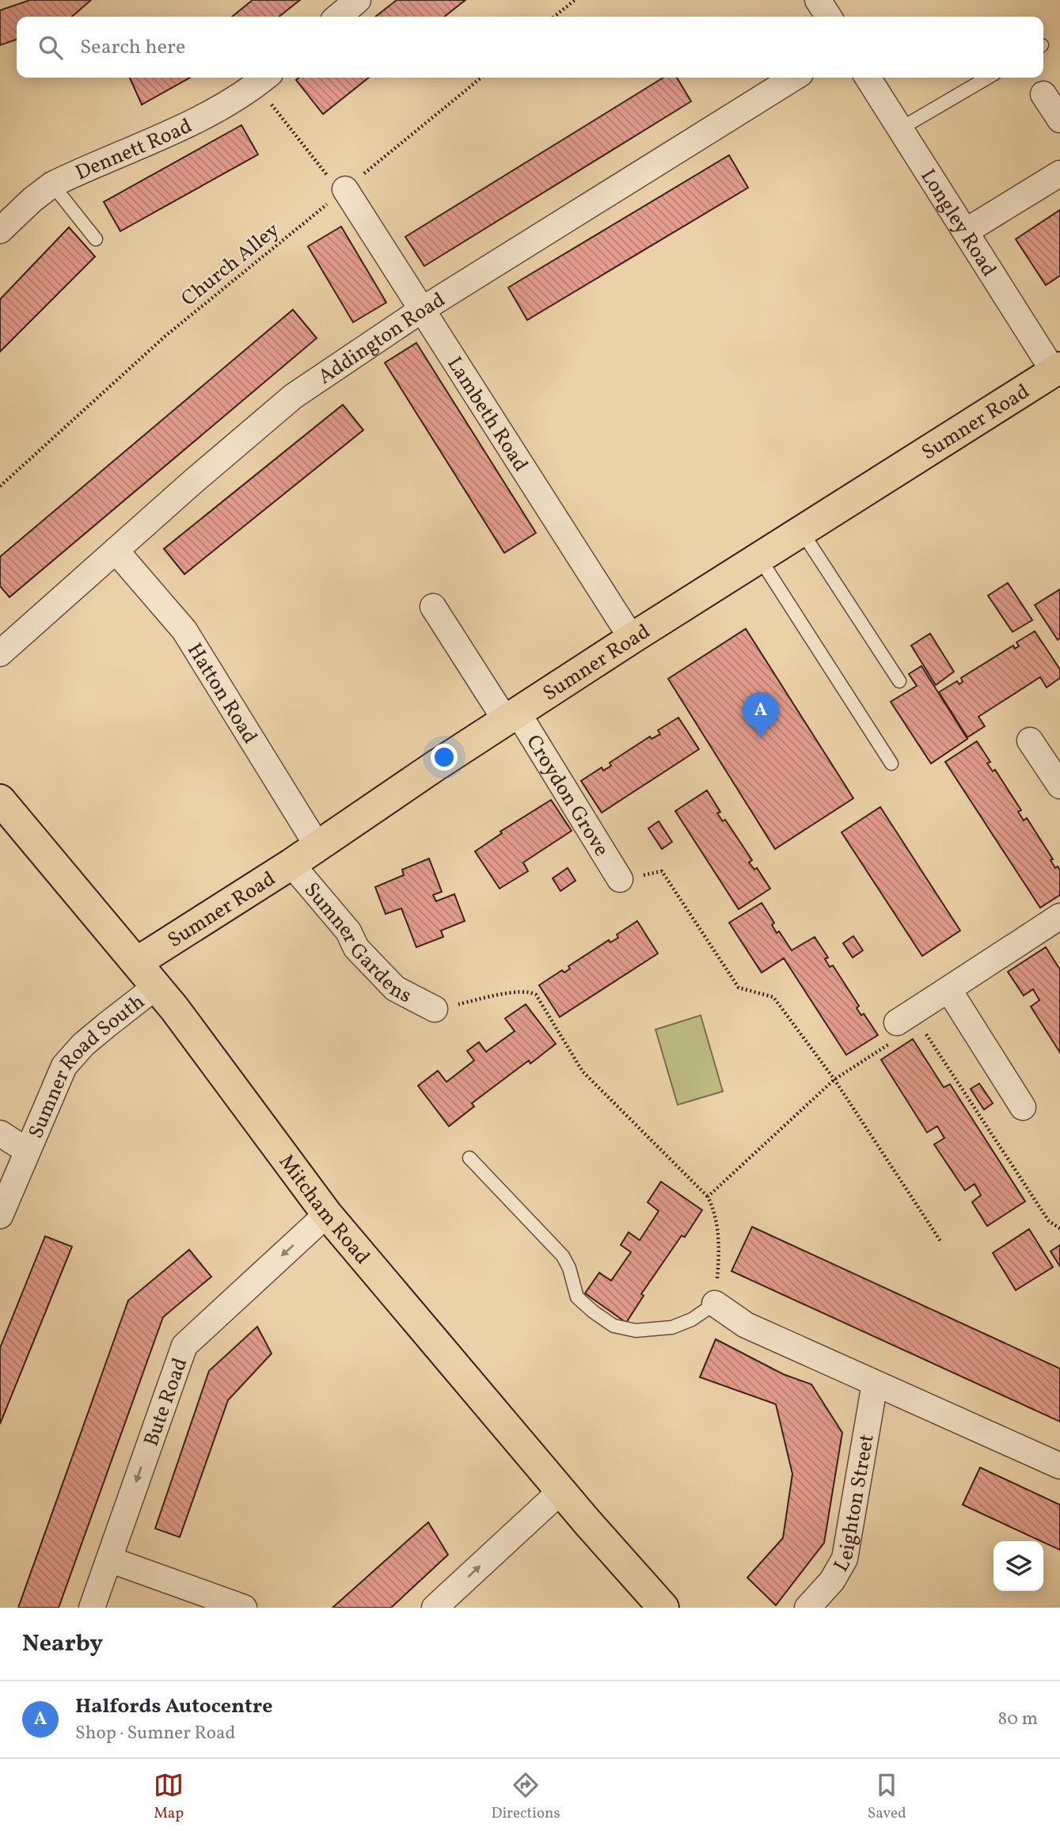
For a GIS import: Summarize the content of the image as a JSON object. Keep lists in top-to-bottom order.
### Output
{
  "streets": {
    "main road": ["Sumner Road", "Mitcham Road"],
    "street": [
      "Dennett Road",
      "Longley Road",
      "Addington Road",
      "Lambeth Road",
      "Hatton Road",
      "Croydon Grove",
      "Sumner Gardens",
      "Sumner Road South",
      "Bute Road",
      "Leighton Street"
    ],
    "path": ["Church Alley"]
  },
  "crossings": [
    ["Longley Road", "Sumner Road"],
    ["Church Alley", "Lambeth Road"],
    ["Addington Road", "Lambeth Road"],
    ["Addington Road", "Hatton Road"],
    ["Lambeth Road", "Sumner Road"],
    ["Sumner Road", "Hatton Road"],
    ["Sumner Road", "Croydon Grove"],
    ["Sumner Road", "Sumner Gardens"],
    ["Sumner Road", "Mitcham Road"],
    ["Sumner Road South", "Mitcham Road"],
    ["Mitcham Road", "Bute Road"]
  ],
  "one_way": ["Bute Road"],
  "page": {
    "search": "Search here",
    "pins": "A",
    "heading": "Nearby",
    "list": [
      {
        "mark": "A",
        "name": "Halfords Autocentre",
        "note": "Shop · Sumner Road",
        "value": "80 m"
      }
    ],
    "nav": ["Map", "Directions", "Saved"]
  }
}
